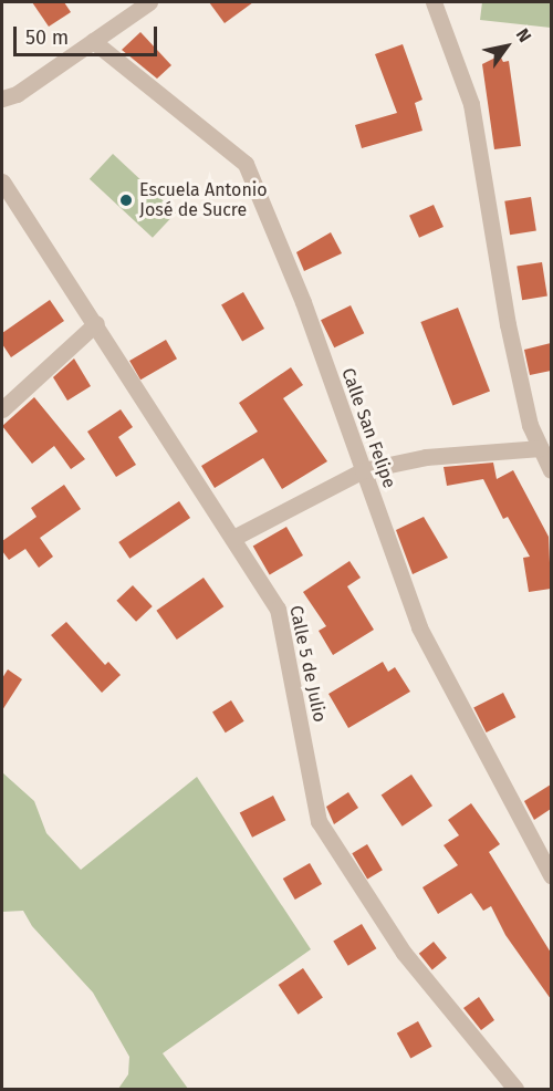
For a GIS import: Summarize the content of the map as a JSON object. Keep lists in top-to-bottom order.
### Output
{
  "streets": {
    "street": ["Calle San Felipe", "Calle 5 de Julio"]
  },
  "places": ["Escuela Antonio José de Sucre"],
  "scale_bar": "50 m",
  "north": "top right"
}
